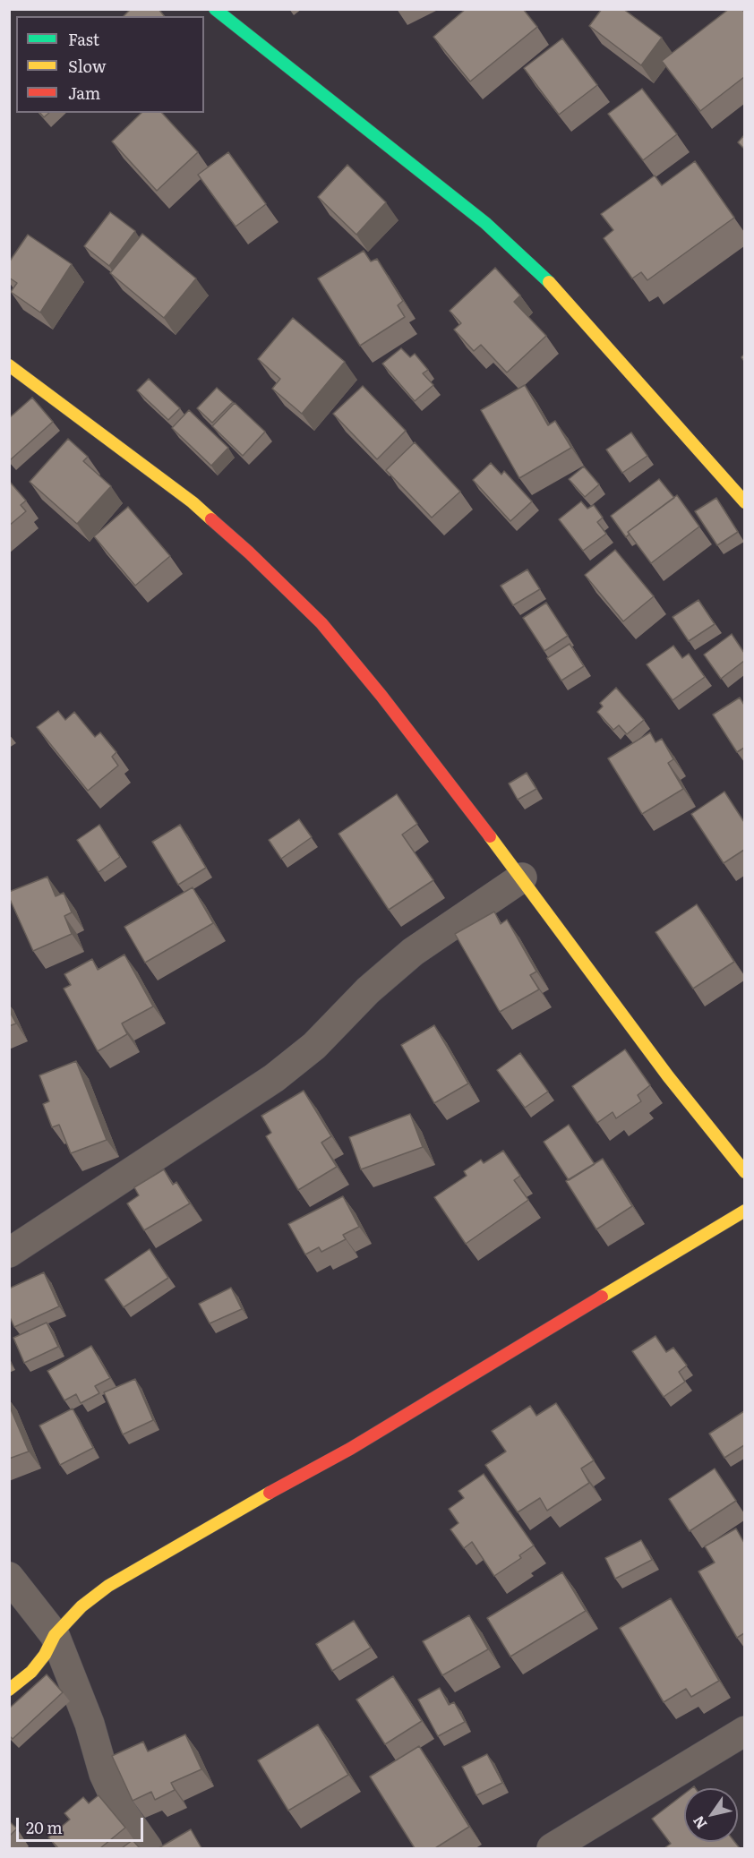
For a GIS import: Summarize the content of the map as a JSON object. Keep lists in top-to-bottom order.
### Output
{
  "legend": ["Fast", "Slow", "Jam"],
  "scale_bar": "20 m",
  "north": "bottom left"
}
